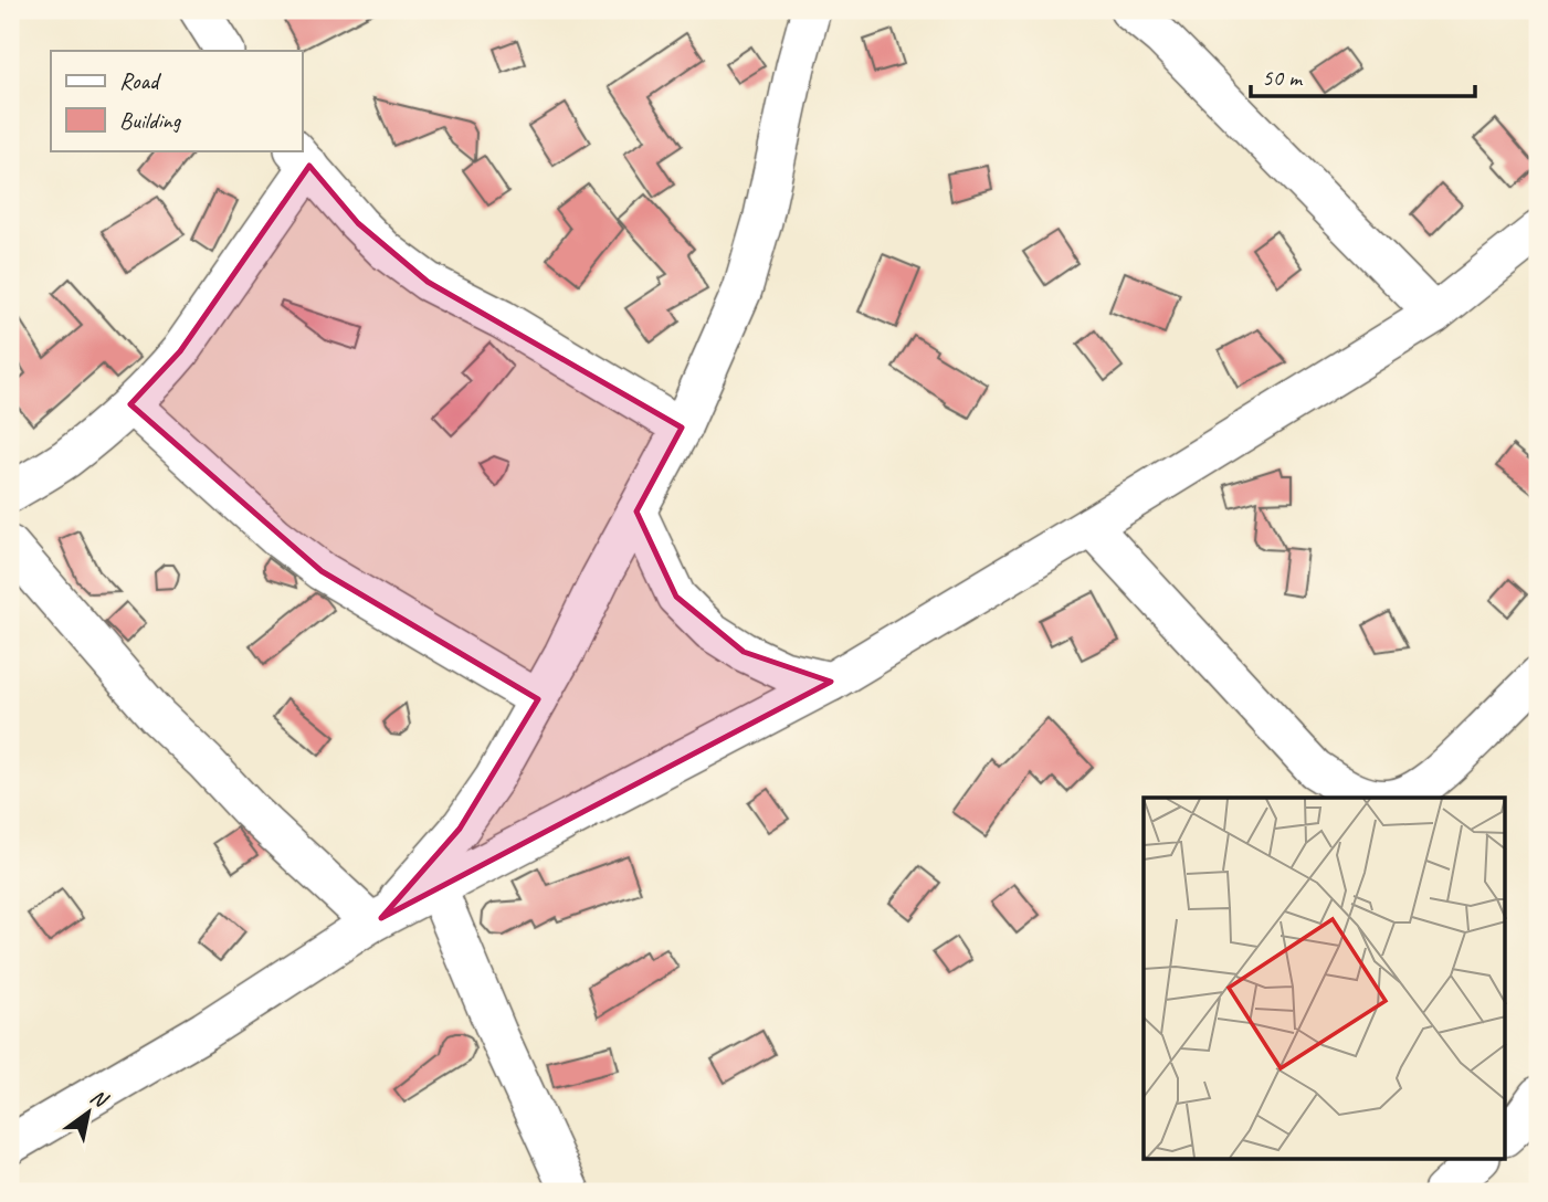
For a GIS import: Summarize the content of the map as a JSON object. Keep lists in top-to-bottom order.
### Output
{
  "legend": ["Road", "Building"],
  "scale_bar": "50 m",
  "north": "top right"
}
